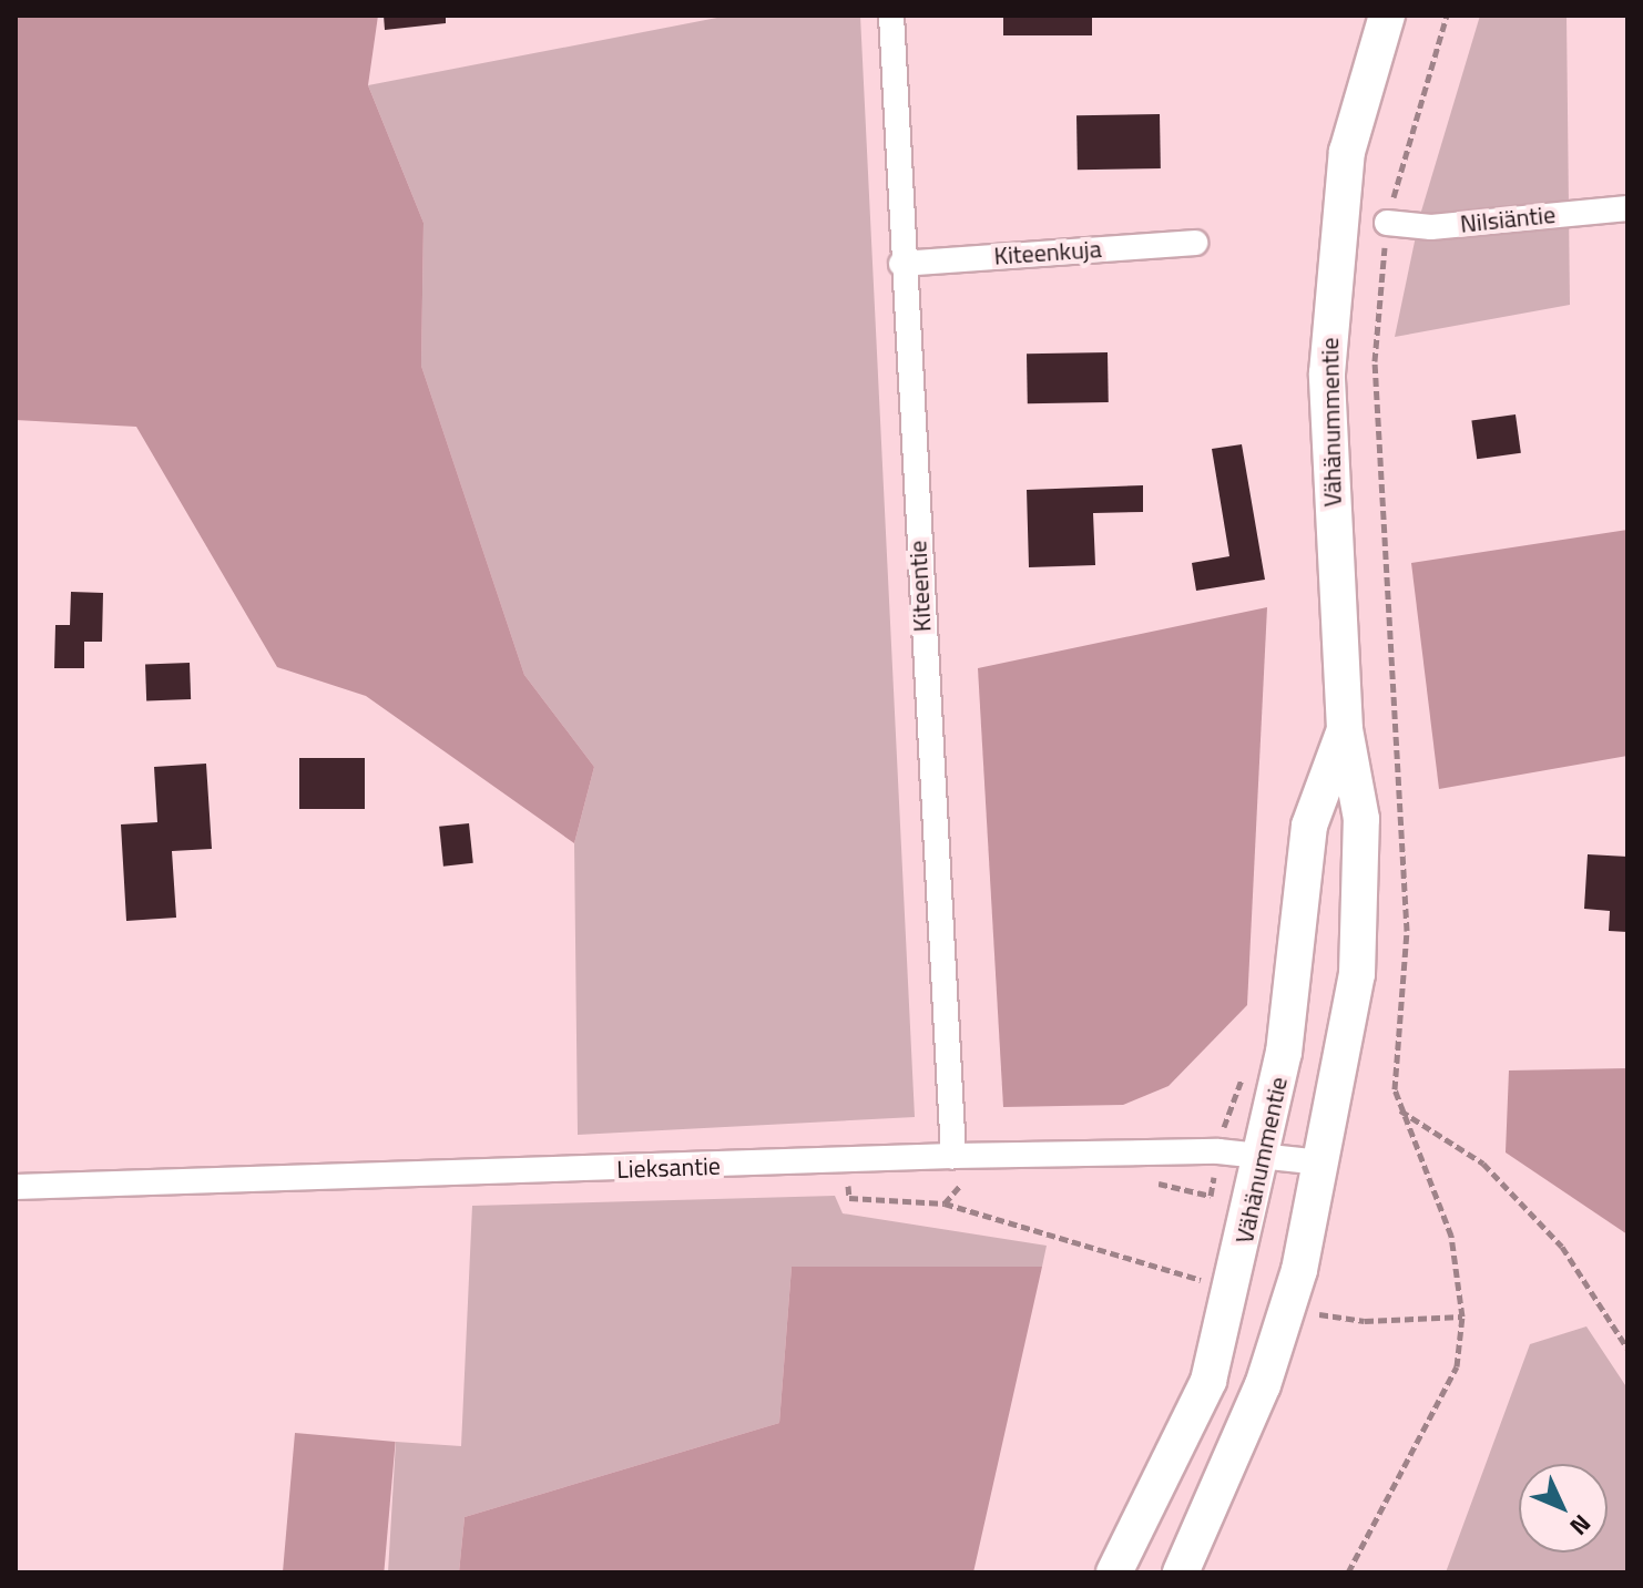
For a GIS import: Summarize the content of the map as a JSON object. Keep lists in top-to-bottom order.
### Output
{
  "streets": {
    "main road": ["Vähänummentie"],
    "street": [
      "Nilsiäntie",
      "Kiteenkuja",
      "Kiteentie",
      "Lieksantie"
    ]
  },
  "crossings": [
    ["Kiteenkuja", "Kiteentie"],
    ["Vähänummentie", "Lieksantie"],
    ["Kiteentie", "Lieksantie"]
  ],
  "north": "bottom right"
}
